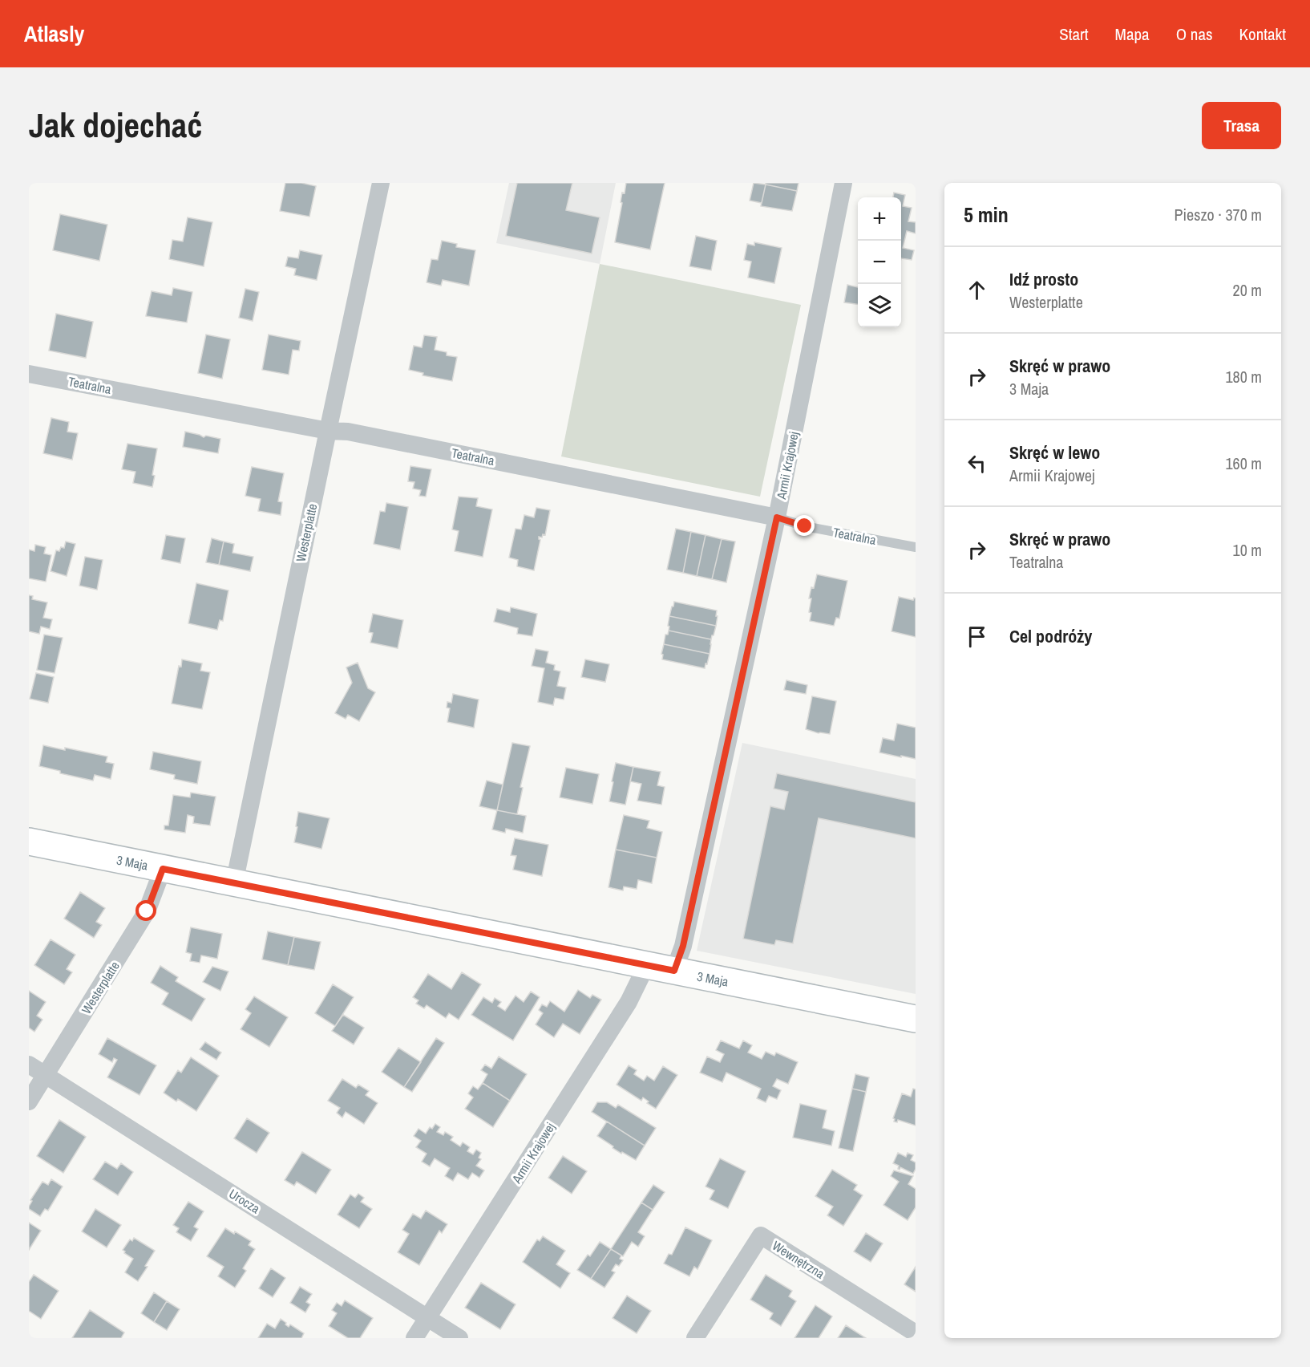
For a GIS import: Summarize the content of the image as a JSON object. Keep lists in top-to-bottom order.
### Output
{
  "streets": {
    "street": [
      "Teatralna",
      "Armii Krajowej",
      "Westerplatte",
      "3 Maja",
      "Urocza",
      "Wewnętrzna"
    ]
  },
  "crossings": [
    ["Teatralna", "Armii Krajowej"],
    ["Teatralna", "Westerplatte"],
    ["Armii Krajowej", "3 Maja"],
    ["Armii Krajowej", "Urocza"],
    ["Westerplatte", "3 Maja"],
    ["Westerplatte", "Urocza"]
  ],
  "page": {
    "header": "Atlasly",
    "nav": [
      "Start",
      "Mapa",
      "O nas",
      "Kontakt"
    ],
    "buttons": "Trasa",
    "title": "Jak dojechać",
    "heading": ["5 min", "Pieszo · 370 m"],
    "map_buttons": ["+", "−"],
    "list": [
      ["Idź prosto", "Westerplatte", "20 m"],
      ["Skręć w prawo", "3 Maja", "180 m"],
      ["Skręć w lewo", "Armii Krajowej", "160 m"],
      ["Skręć w prawo", "Teatralna", "10 m"],
      "Cel podróży"
    ]
  }
}
